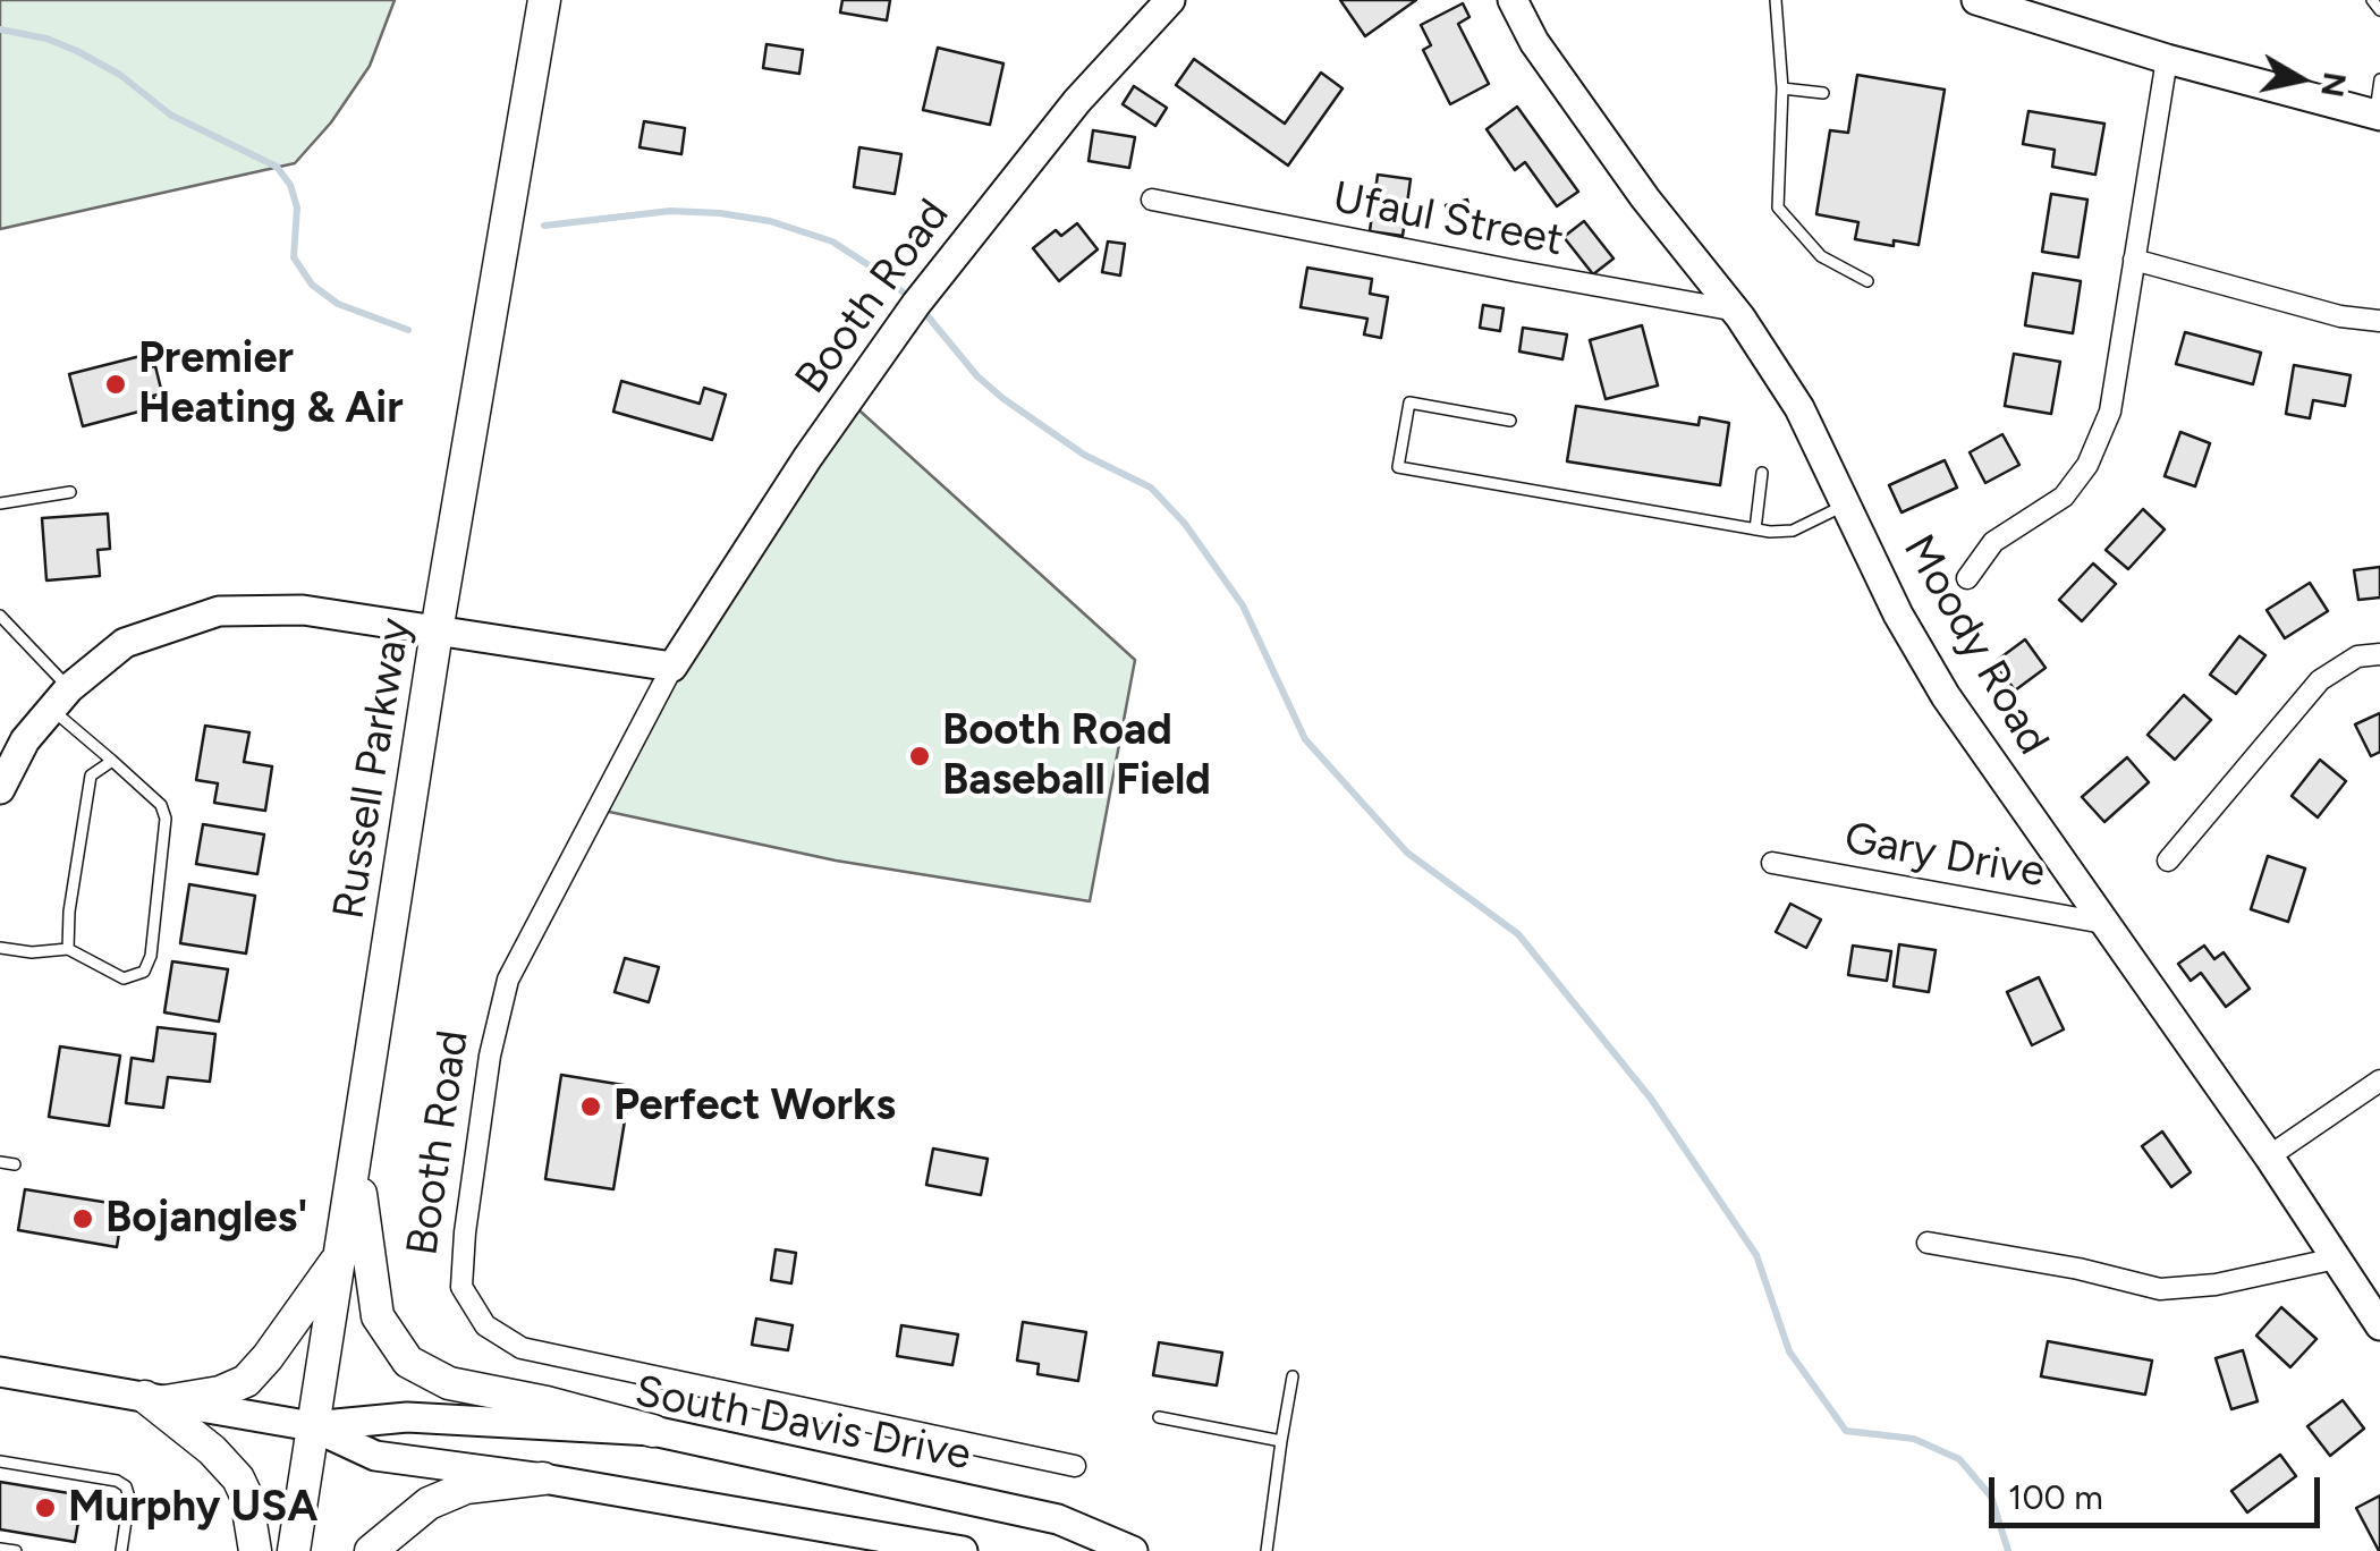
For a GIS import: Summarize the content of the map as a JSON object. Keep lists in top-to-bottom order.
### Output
{
  "streets": {
    "main road": ["Russell Parkway"],
    "street": [
      "Ufaul Street",
      "Booth Road",
      "Moody Road",
      "Gary Drive",
      "South Davis Drive"
    ]
  },
  "crossings": [
    ["Ufaul Street", "Moody Road"],
    ["Moody Road", "Gary Drive"],
    ["Russell Parkway", "South Davis Drive"]
  ],
  "places": [
    "Premier Heating & Air",
    "Booth Road Baseball Field",
    "Perfect Works",
    "Bojangles'",
    "Murphy USA"
  ],
  "scale_bar": "100 m",
  "north": "right"
}
